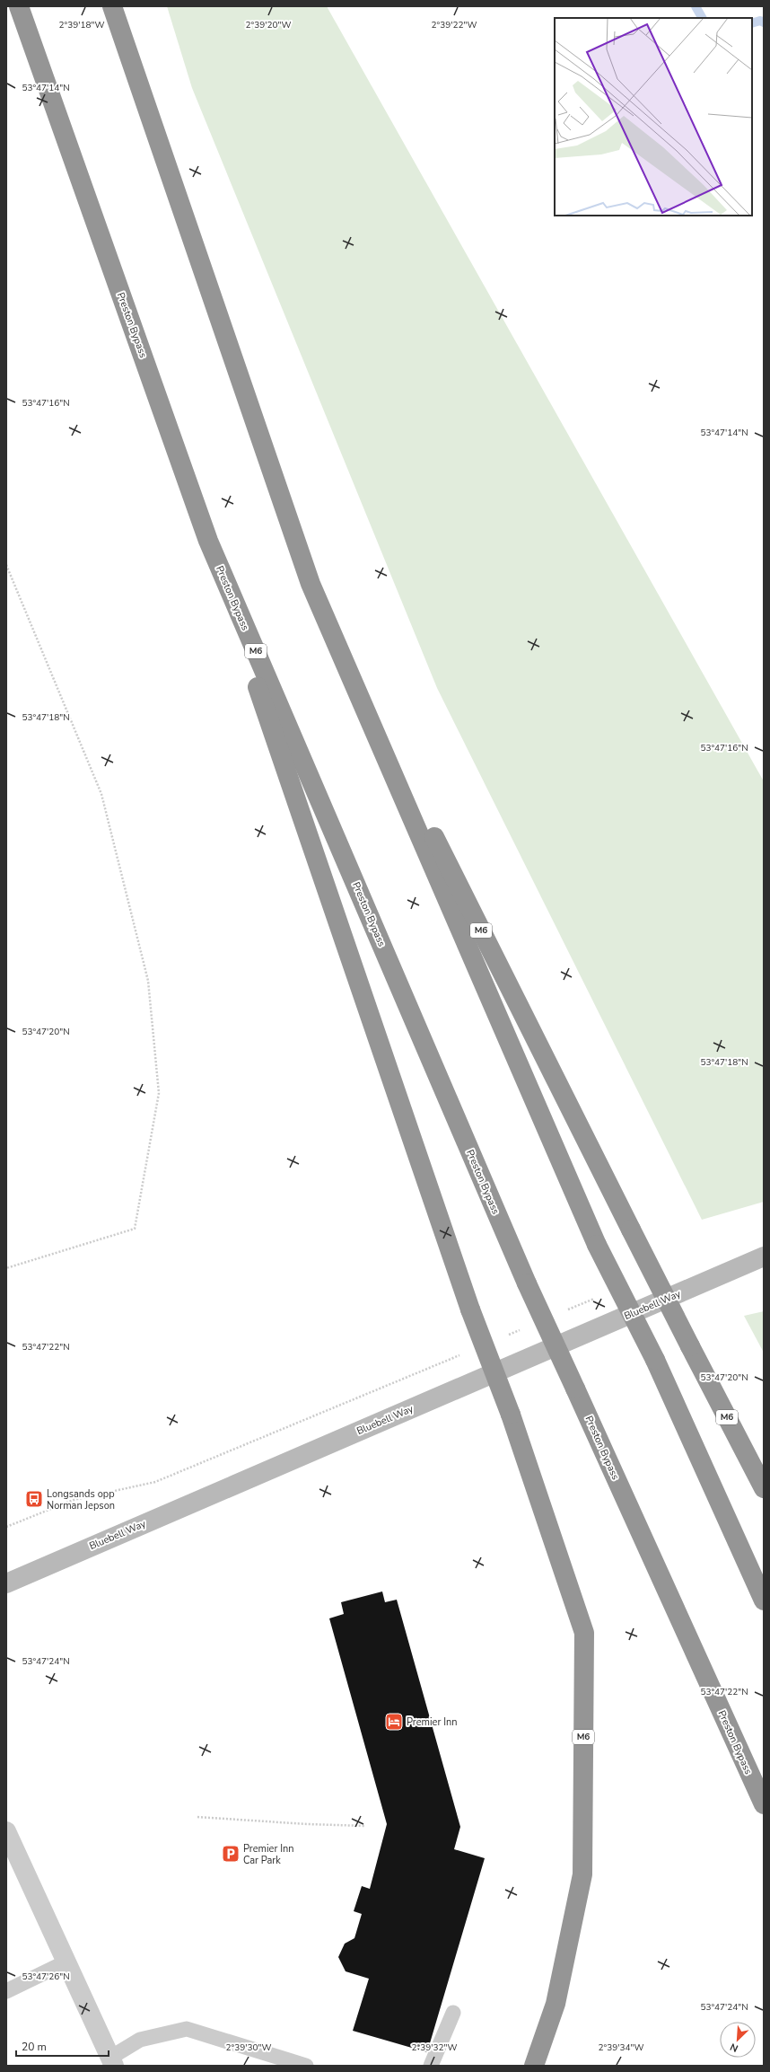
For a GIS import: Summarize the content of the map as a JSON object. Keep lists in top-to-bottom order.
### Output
{
  "streets": {
    "highway": ["Preston Bypass", "M6"],
    "main road": ["Bluebell Way"]
  },
  "crossings": [
    ["Preston Bypass", "M6"]
  ],
  "places": {
    "bus stop": ["Longsands opp Norman Jepson"],
    "hotel": ["Premier Inn"],
    "parking": ["Premier Inn Car Park"]
  },
  "scale_bar": "20 m",
  "north": "bottom left",
  "coordinates": [
    "2°39'18\"W",
    "2°39'20\"W",
    "2°39'22\"W",
    "53°47'14\"N",
    "53°47'16\"N",
    "53°47'18\"N",
    "53°47'20\"N",
    "53°47'22\"N",
    "53°47'24\"N",
    "53°47'26\"N",
    "2°39'30\"W",
    "2°39'32\"W",
    "2°39'34\"W"
  ]
}
